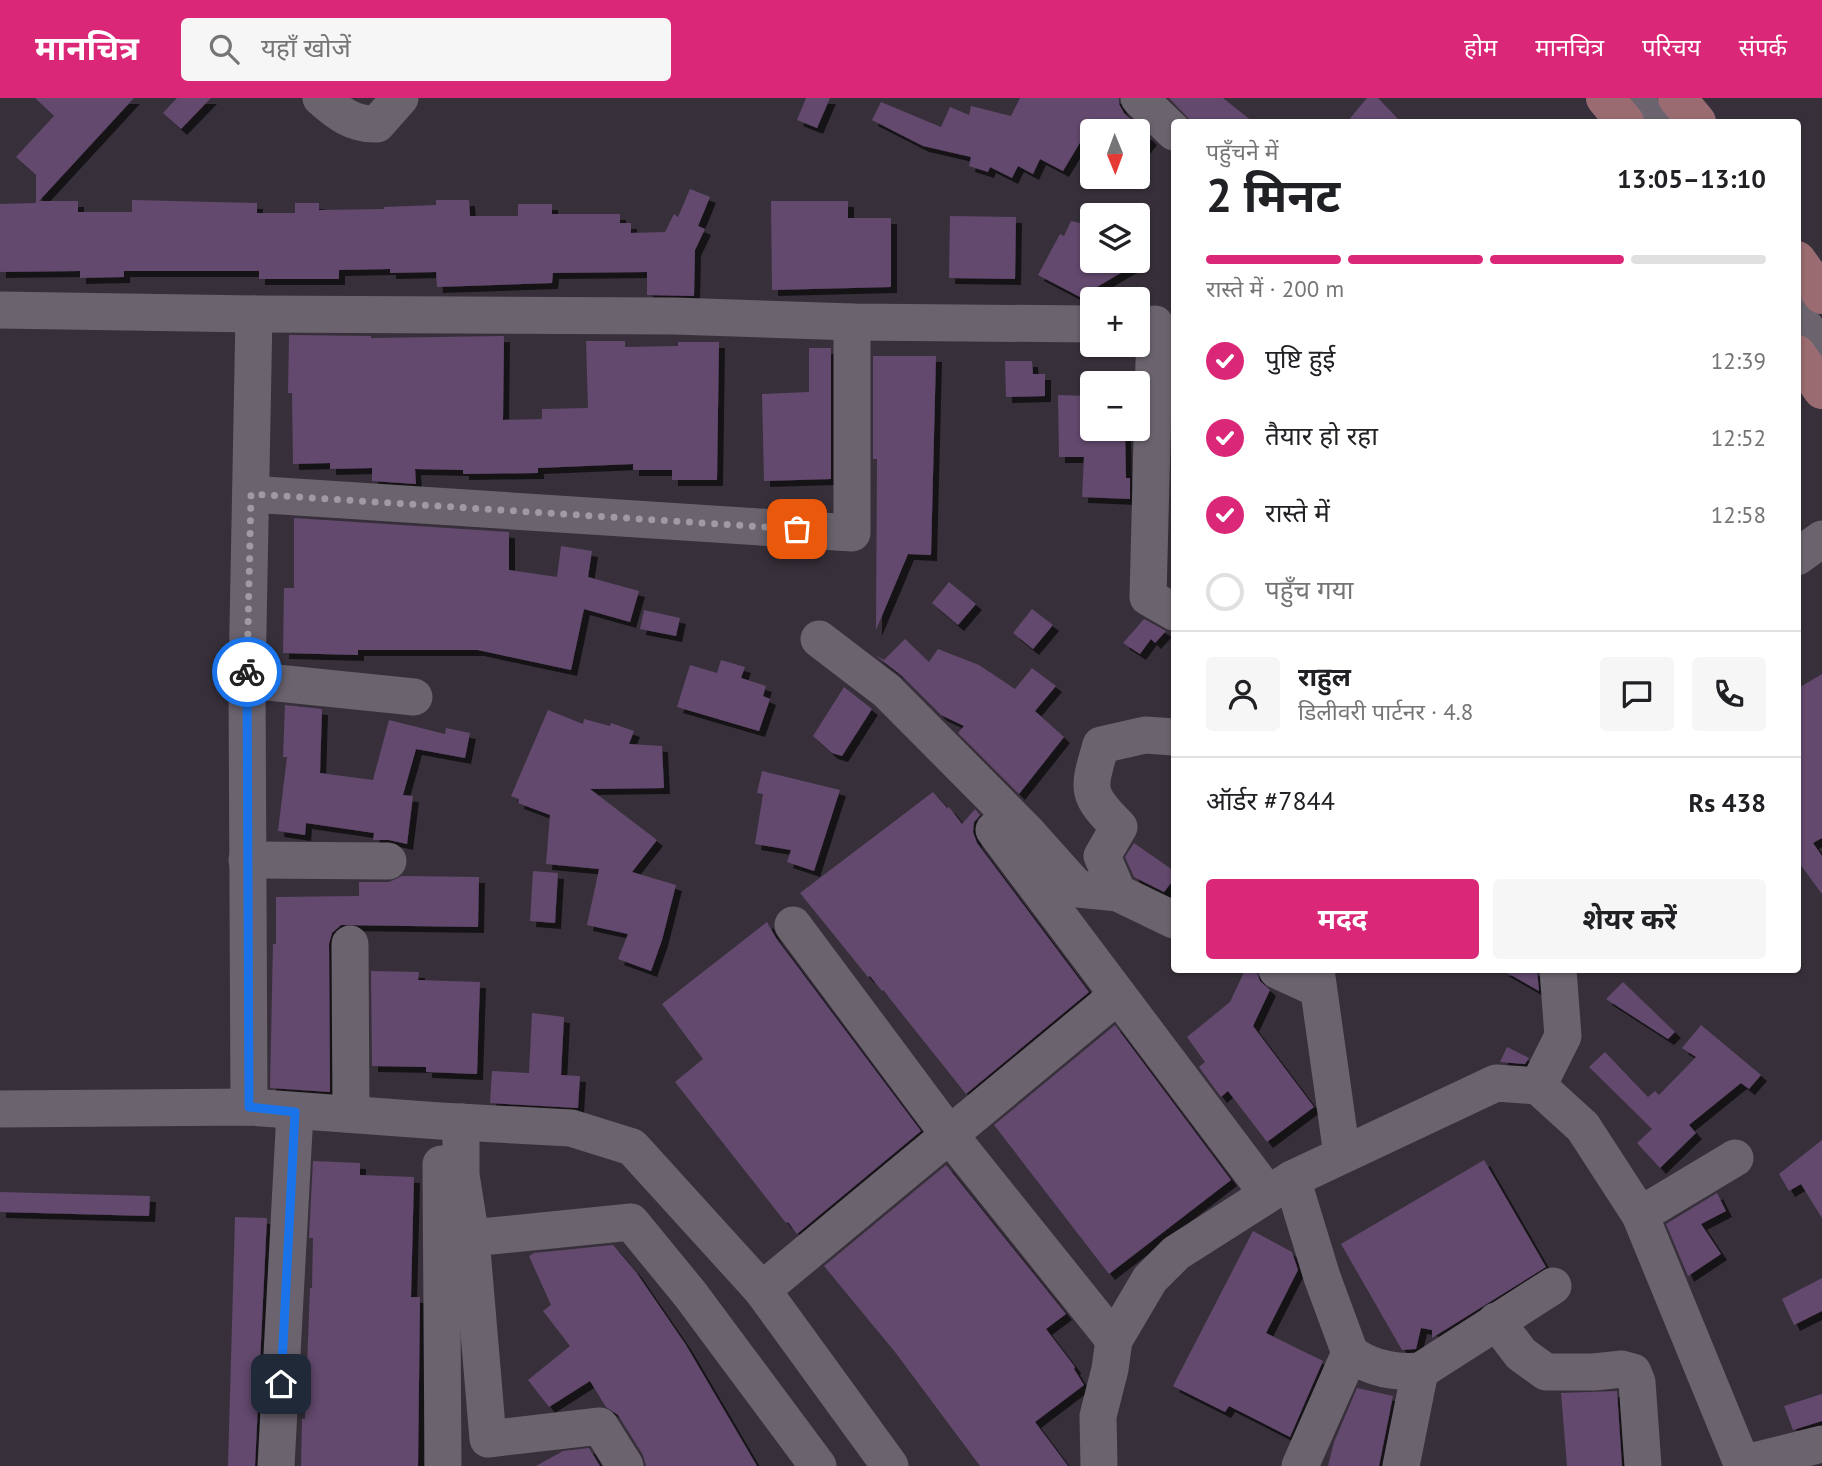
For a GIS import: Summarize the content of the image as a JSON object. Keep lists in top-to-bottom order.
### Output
{
  "north": "bottom",
  "page": {
    "header": "मानचित्र",
    "search": "यहाँ खोजें",
    "nav": [
      "होम",
      "मानचित्र",
      "परिचय",
      "संपर्क"
    ],
    "map_buttons": ["+", "−"],
    "heading": ["2 मिनट", "पहुँचने में", "13:05–13:10"],
    "panel": [
      "राहुल",
      "डिलीवरी पार्टनर · 4.8",
      "ऑर्डर #7844",
      "Rs 438"
    ],
    "bar": "रास्ते में · 200 m",
    "list": [
      ["पुष्टि हुई", "12:39"],
      ["तैयार हो रहा", "12:52"],
      ["रास्ते में", "12:58"],
      "पहुँच गया"
    ],
    "buttons": ["मदद", "शेयर करें"]
  }
}
